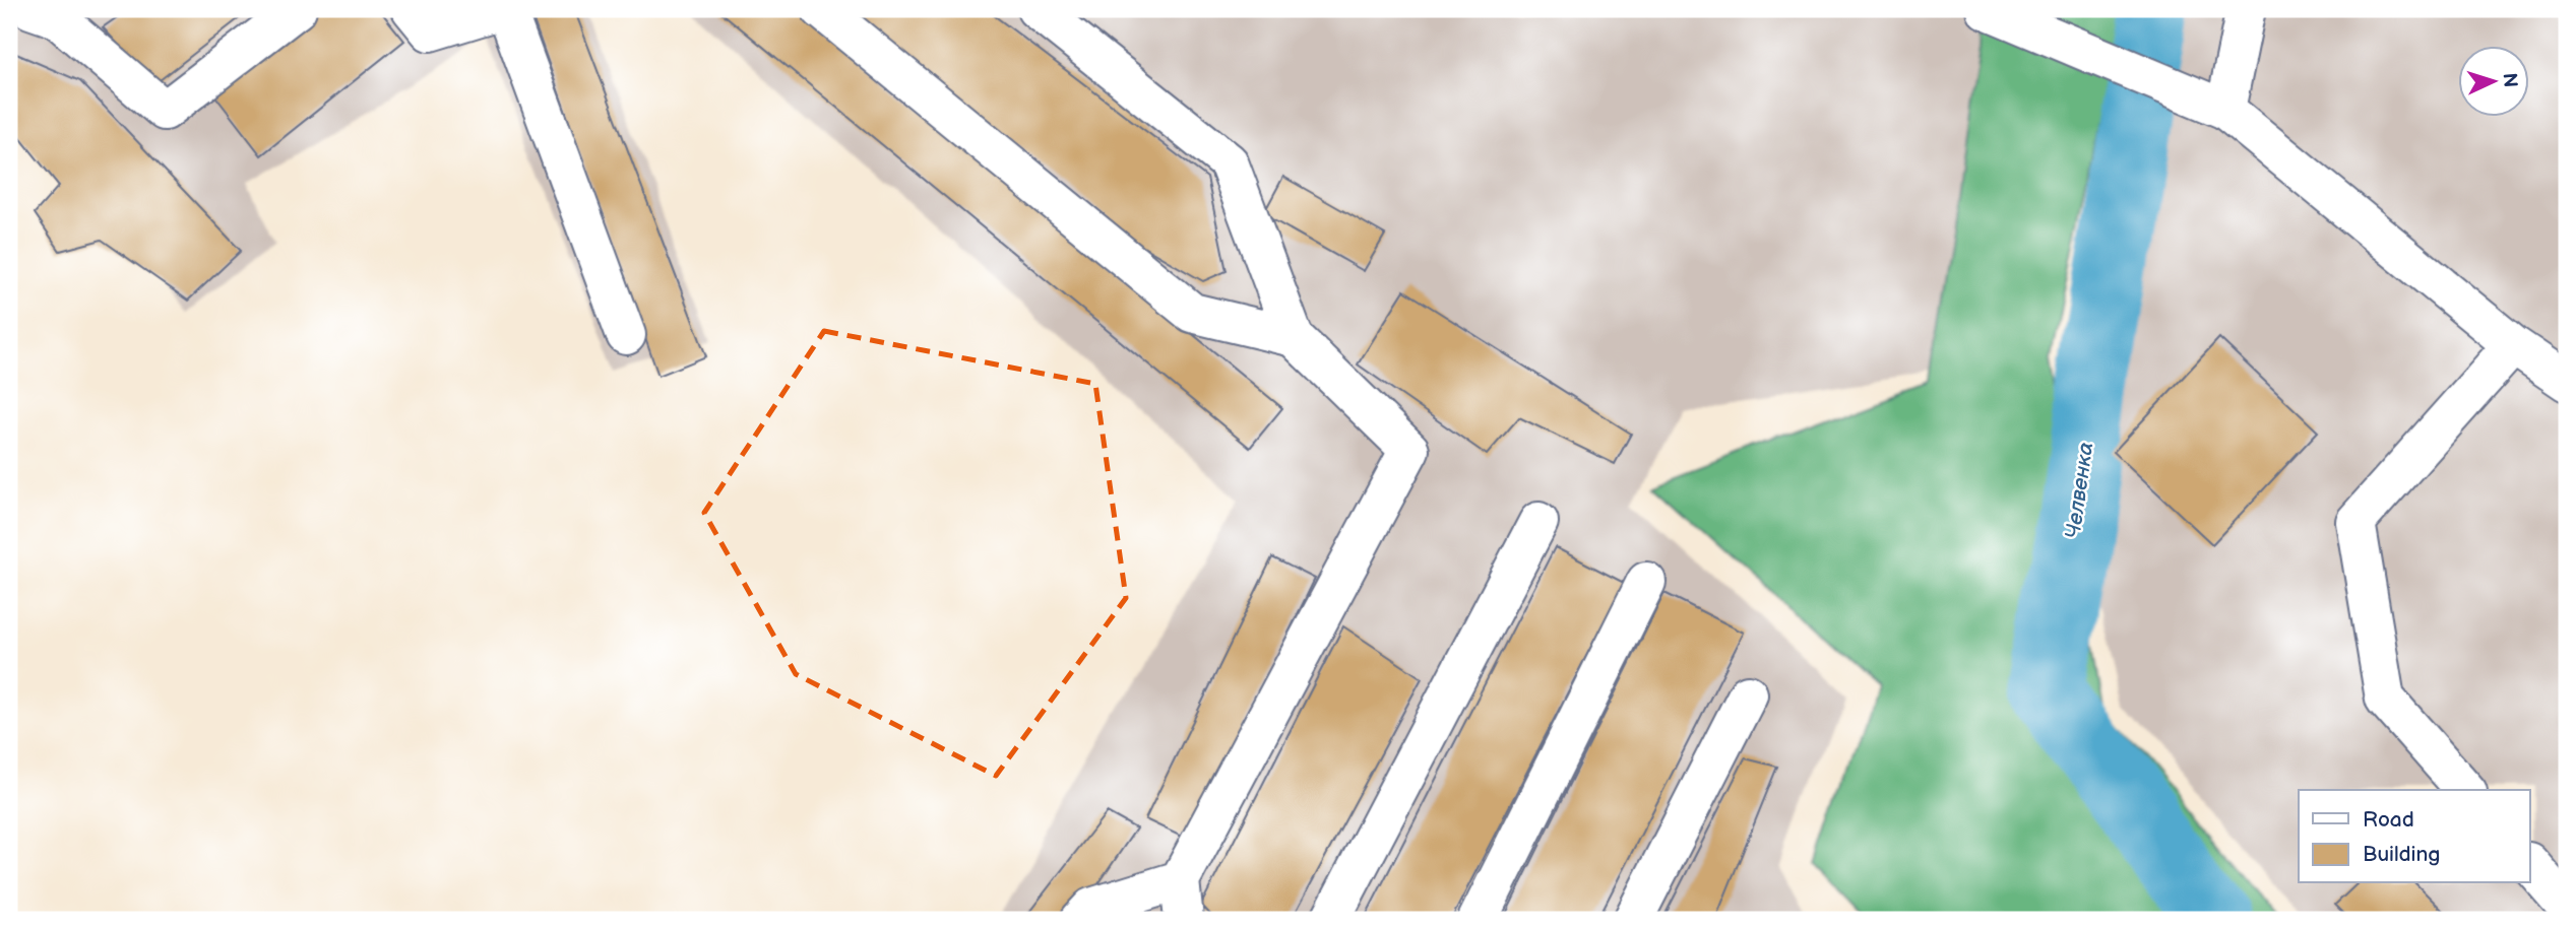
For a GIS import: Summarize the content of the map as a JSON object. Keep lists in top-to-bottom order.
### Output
{
  "water": ["Челвенка"],
  "legend": ["Road", "Building"],
  "north": "right"
}
